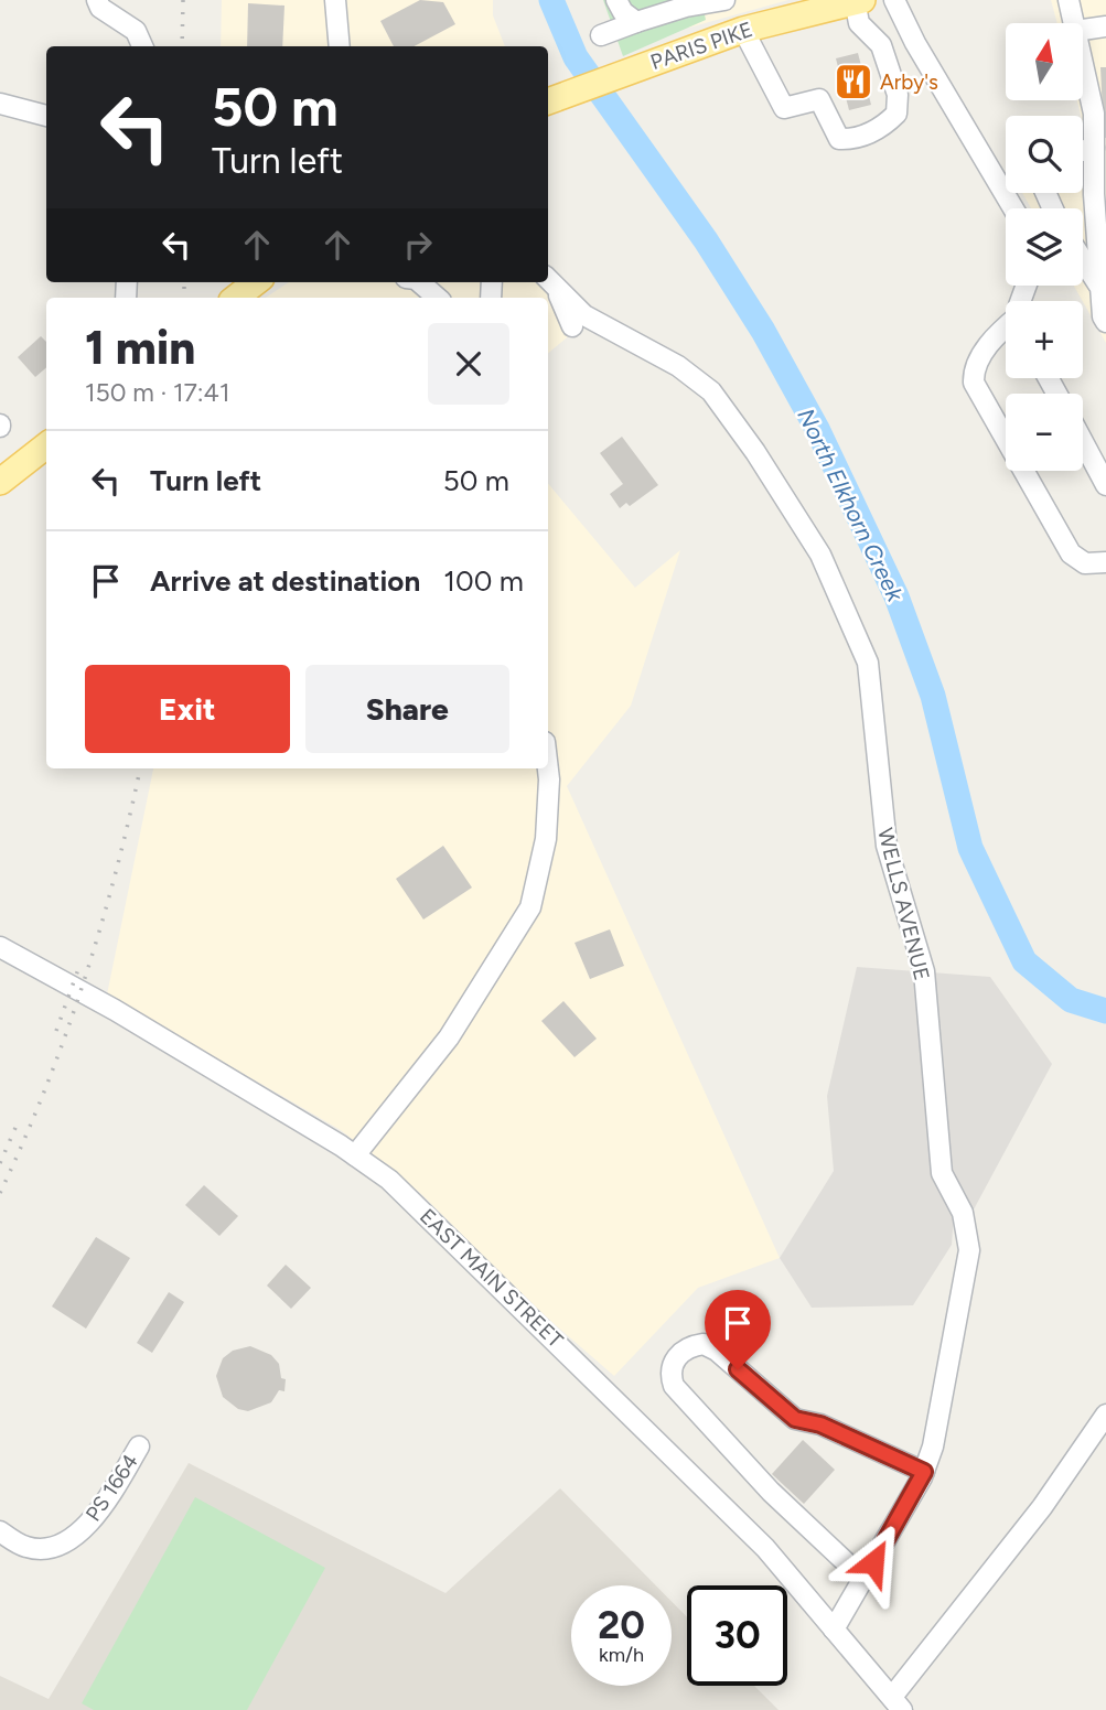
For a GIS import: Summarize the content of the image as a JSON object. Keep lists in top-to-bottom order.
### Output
{
  "streets": {
    "main road": ["PARIS PIKE"],
    "street": ["WELLS AVENUE", "EAST MAIN STREET", "PS 1664"]
  },
  "crossings": [
    ["WELLS AVENUE", "EAST MAIN STREET"]
  ],
  "water": ["North Elkhorn Creek"],
  "places": {
    "restaurant": ["Arby's"]
  },
  "north": "top",
  "page": {
    "map_buttons": ["+", "−"],
    "turn": ["50 m", "Turn left"],
    "heading": ["1 min", "150 m · 17:41"],
    "list": [
      {
        "name": "Turn left",
        "value": "50 m"
      },
      {
        "name": "Arrive at destination",
        "value": "100 m"
      }
    ],
    "buttons": ["Exit", "Share"],
    "speed": "20 km/h",
    "limit": "30"
  }
}
